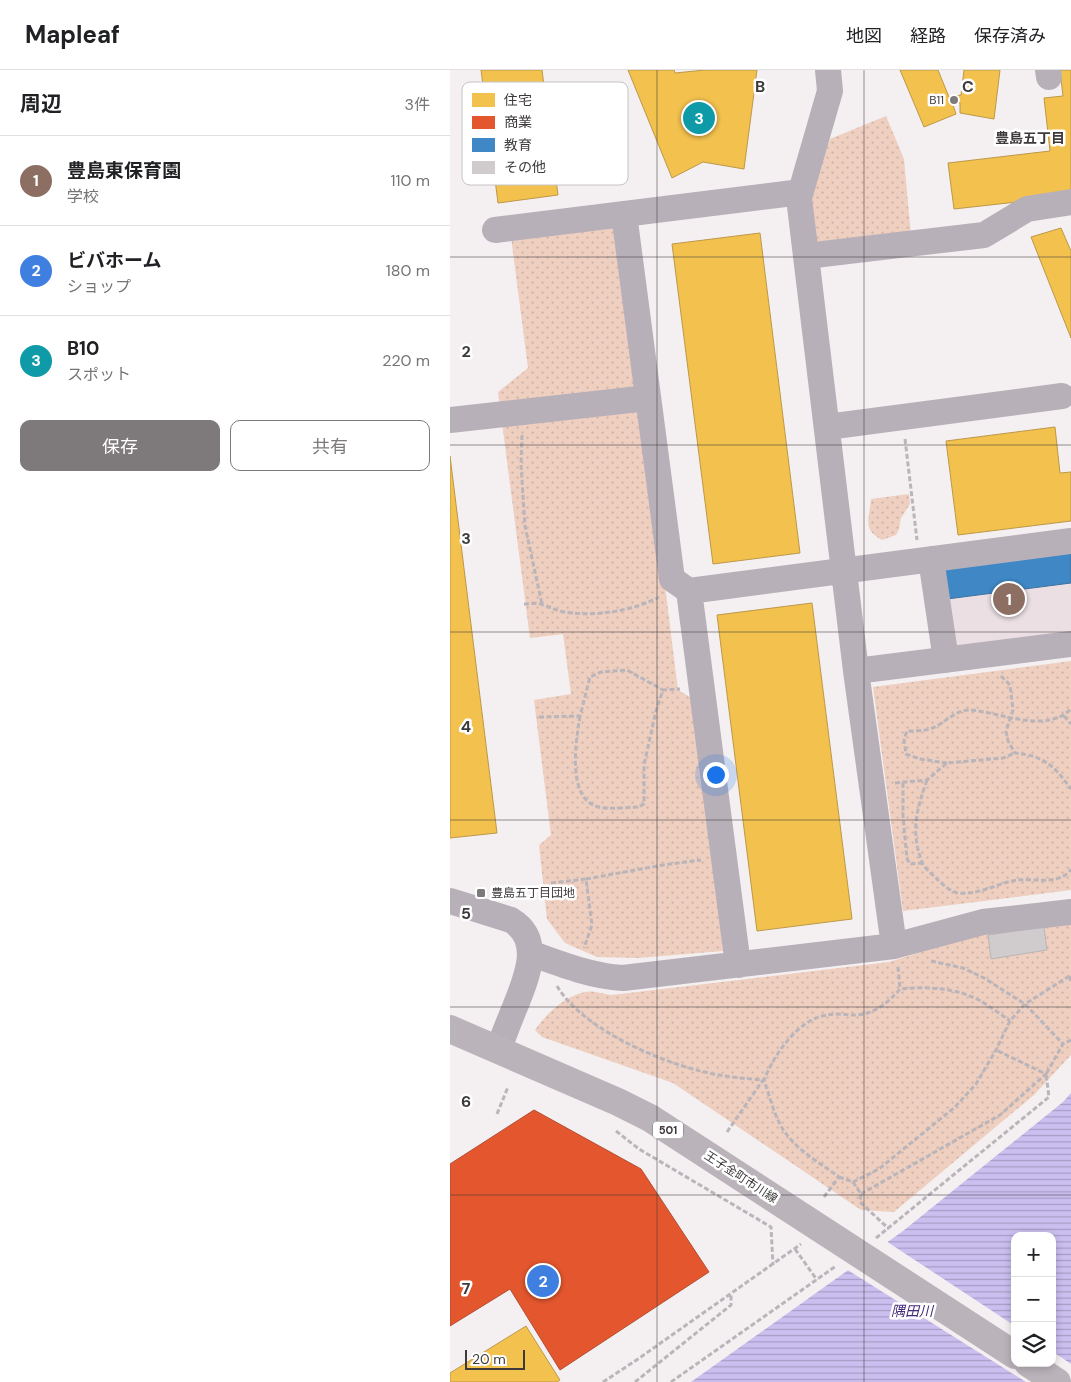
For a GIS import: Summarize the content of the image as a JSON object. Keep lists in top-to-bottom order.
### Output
{
  "streets": {
    "main road": ["501", "王子金町市川線"]
  },
  "districts": ["豊島五丁目"],
  "water": ["隅田川"],
  "places": {
    "other": ["B11"],
    "transit": ["豊島五丁目団地"]
  },
  "legend": [
    "住宅",
    "商業",
    "教育",
    "その他"
  ],
  "scale_bar": "20 m",
  "page": {
    "header": "Mapleaf",
    "nav": ["地図", "経路", "保存済み"],
    "heading": ["周辺", "3件"],
    "pins": ["3", "1", "2"],
    "list": [
      {
        "mark": "1",
        "name": "豊島東保育園",
        "note": "学校",
        "value": "110 m"
      },
      {
        "mark": "2",
        "name": "ビバホーム",
        "note": "ショップ",
        "value": "180 m"
      },
      {
        "mark": "3",
        "name": "B10",
        "note": "スポット",
        "value": "220 m"
      }
    ],
    "buttons": ["保存", "共有"],
    "map_buttons": ["+", "−"],
    "scale": "20 m"
  },
  "grid": {
    "columns": ["B", "C"],
    "rows": [
      "2",
      "3",
      "4",
      "5",
      "6",
      "7"
    ]
  }
}
